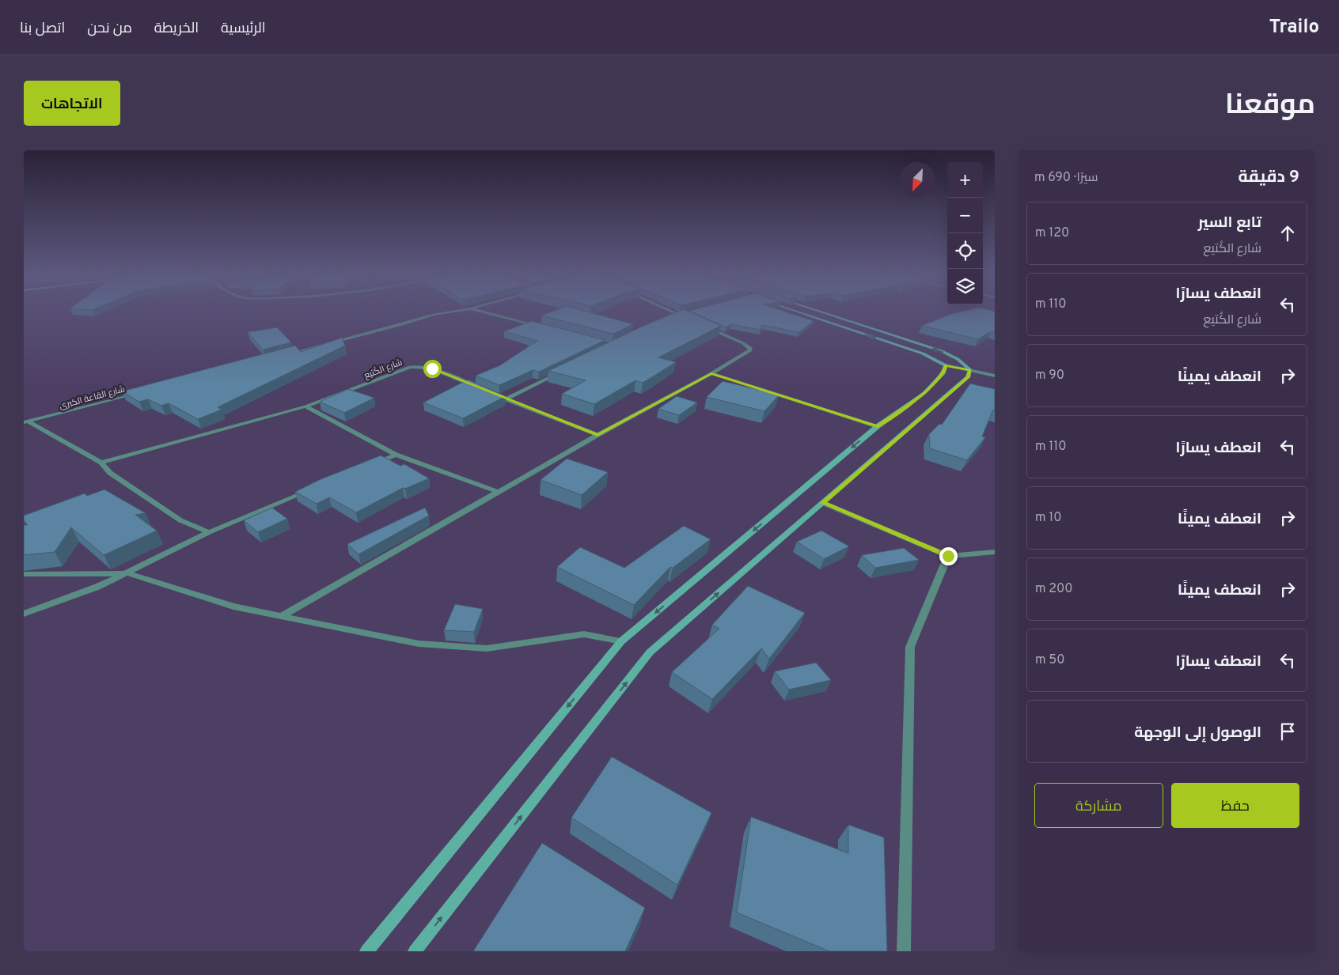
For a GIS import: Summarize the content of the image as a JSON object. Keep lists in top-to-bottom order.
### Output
{
  "streets": {
    "street": ["شارع الكُتيع", "شارع القاعة الكبرى"]
  },
  "north": "bottom left",
  "page": {
    "header": "Trailo",
    "nav": [
      "الرئيسية",
      "الخريطة",
      "من نحن",
      "اتصل بنا"
    ],
    "title": "موقعنا",
    "buttons": [
      "الاتجاهات",
      ["حفظ", "مشاركة"]
    ],
    "heading": ["9 دقيقة", "سيرًا · 690 m"],
    "map_buttons": ["+", "−"],
    "list": [
      ["تابع السير", "شارع الكُتيع", "120 m"],
      ["انعطف يسارًا", "شارع الكُتيع", "110 m"],
      ["انعطف يمينًا", "90 m"],
      ["انعطف يسارًا", "110 m"],
      ["انعطف يمينًا", "10 m"],
      ["انعطف يمينًا", "200 m"],
      ["انعطف يسارًا", "50 m"],
      "الوصول إلى الوجهة"
    ]
  }
}
